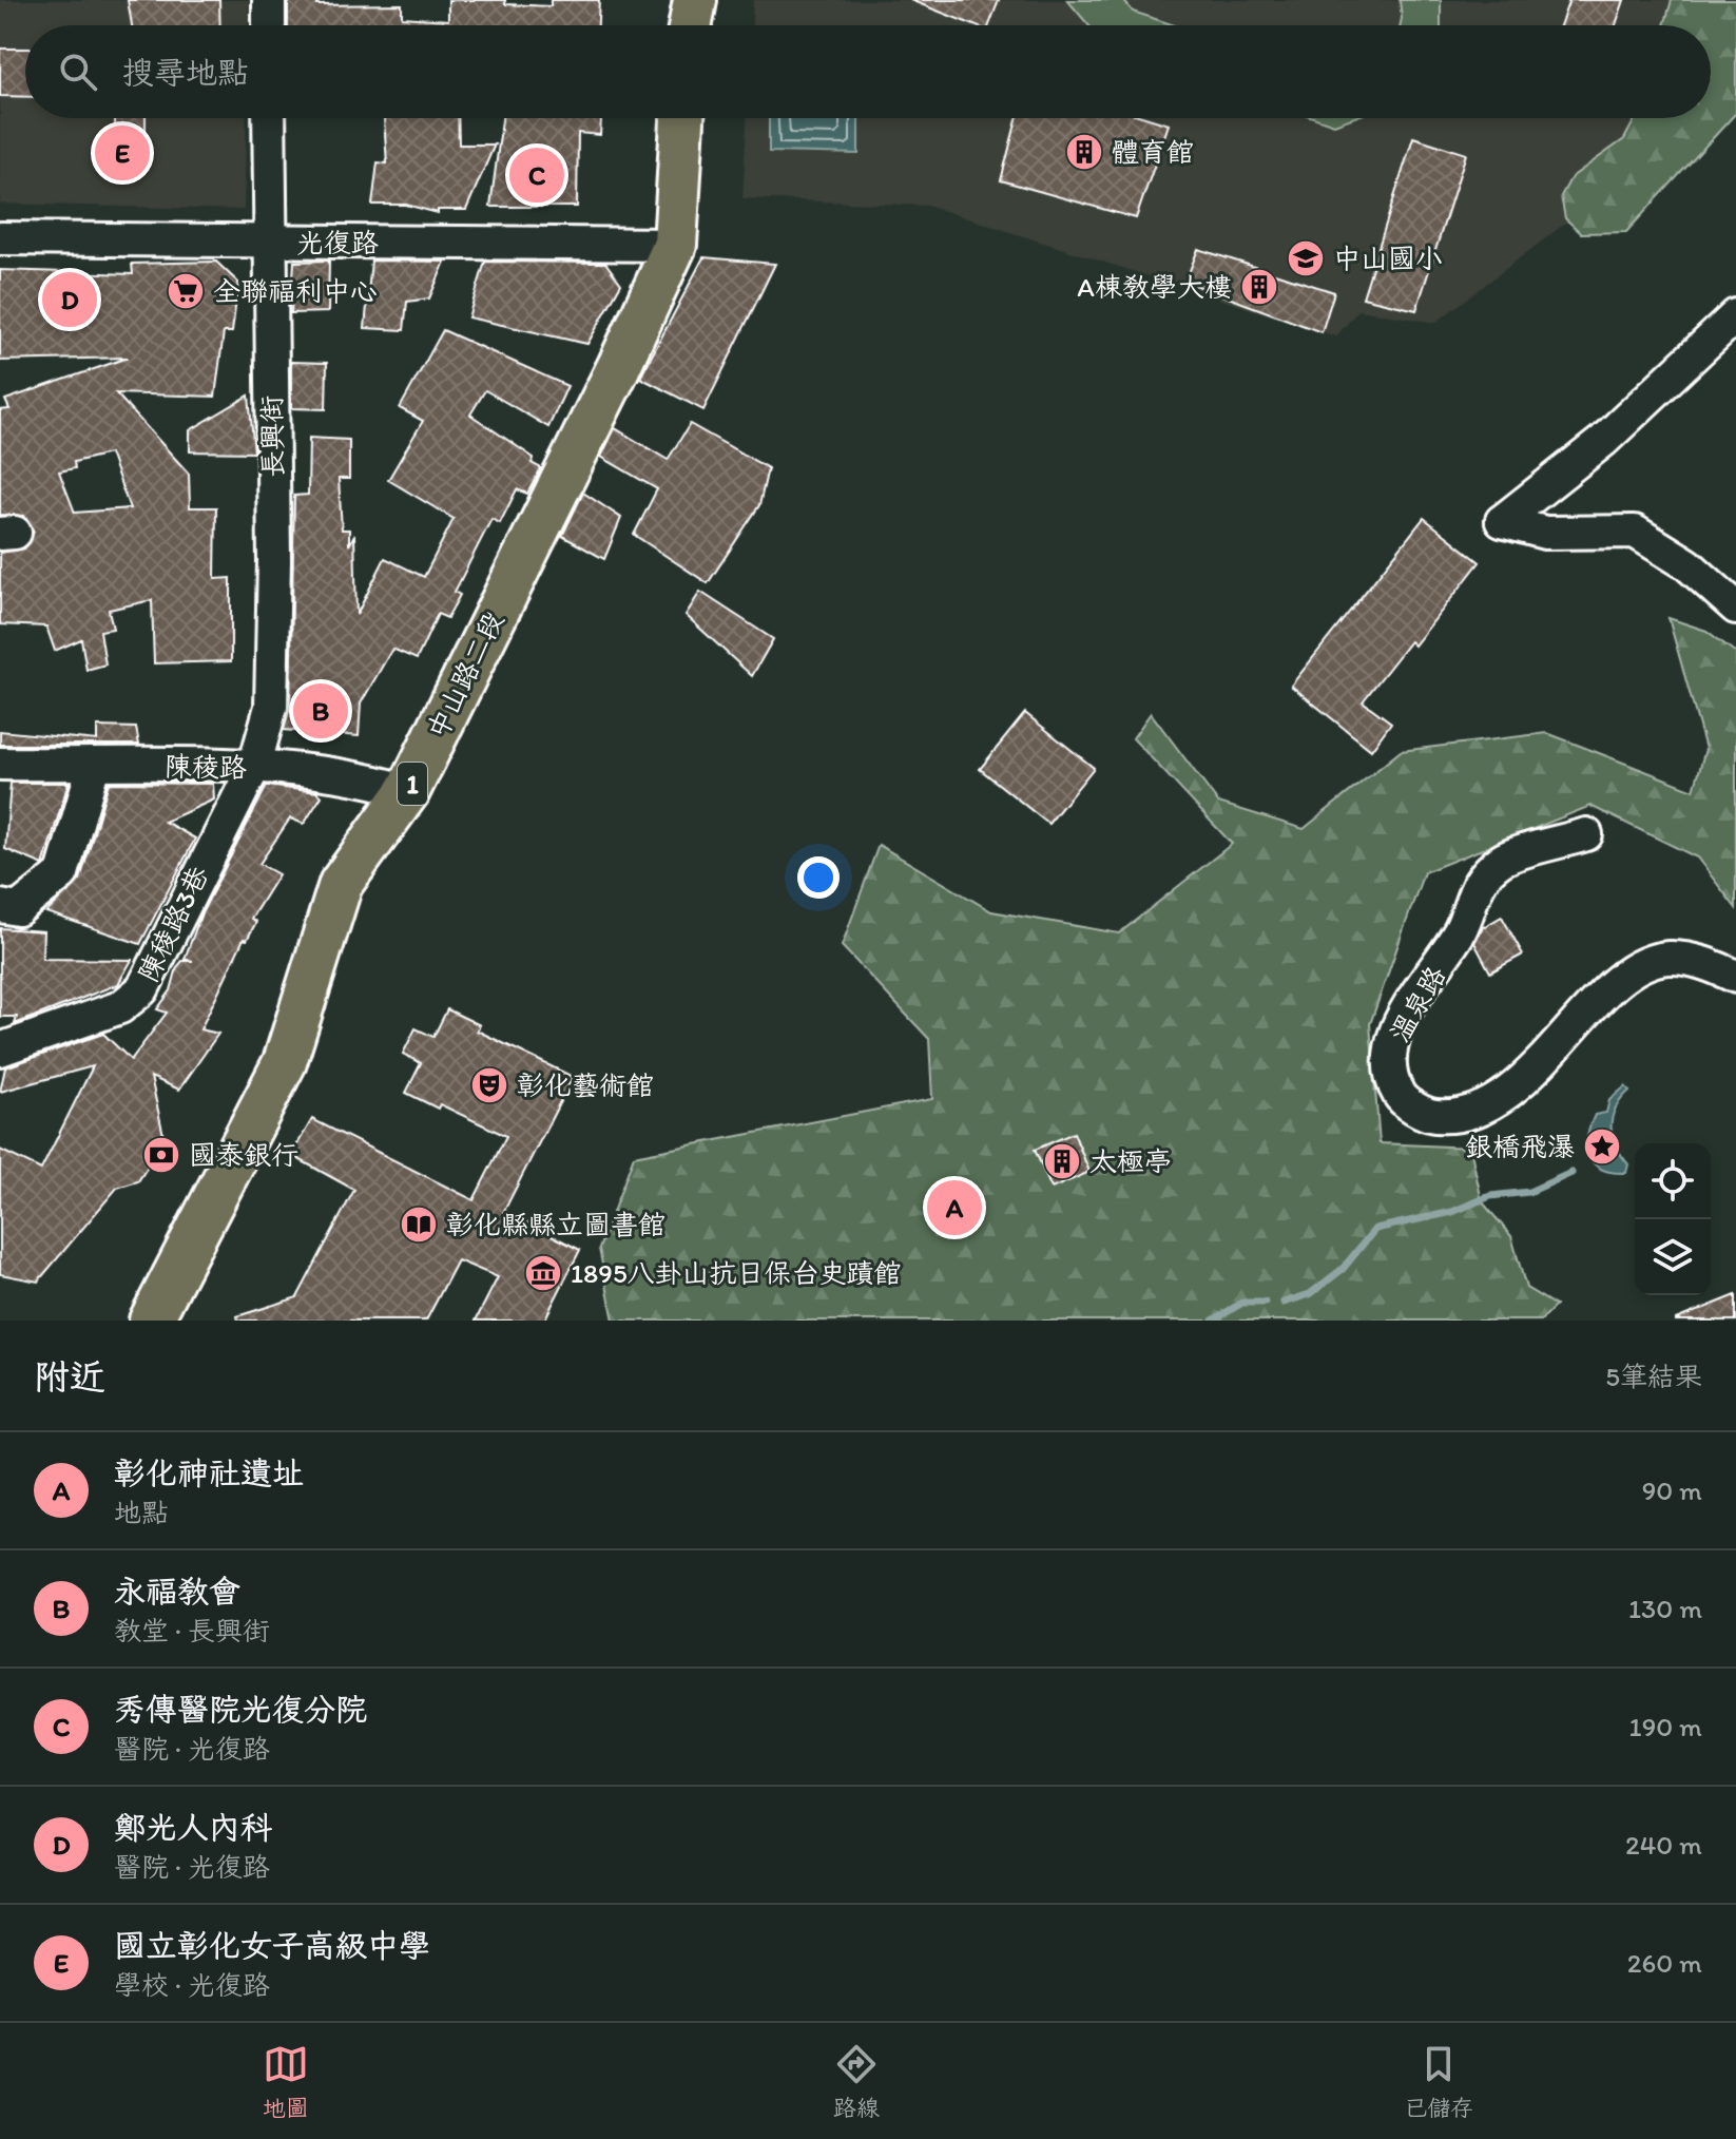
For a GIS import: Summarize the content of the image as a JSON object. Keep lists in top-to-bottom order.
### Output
{
  "streets": {
    "main road": ["中山路二段", "1"],
    "street": [
      "光復路",
      "長興街",
      "陳稜路",
      "陳稜路3巷",
      "溫泉路"
    ]
  },
  "crossings": [
    ["光復路", "長興街"],
    ["光復路", "中山路二段"],
    ["長興街", "陳稜路"],
    ["長興街", "陳稜路3巷"],
    ["中山路二段", "陳稜路"],
    ["陳稜路", "陳稜路3巷"]
  ],
  "places": {
    "building": ["體育館", "A棟教學大樓", "太極亭"],
    "school or university": ["中山國小"],
    "supermarket": ["全聯福利中心"],
    "theatre": ["彰化藝術館"],
    "place": ["銀橋飛瀑"],
    "bank": ["國泰銀行"],
    "library": ["彰化縣縣立圖書館"],
    "museum": ["1895八卦山抗日保台史蹟館"]
  },
  "page": {
    "search": "搜尋地點",
    "pins": [
      "E",
      "C",
      "D",
      "B",
      "A"
    ],
    "heading": ["附近", "5筆結果"],
    "list": [
      {
        "mark": "A",
        "name": "彰化神社遺址",
        "note": "地點",
        "value": "90 m"
      },
      {
        "mark": "B",
        "name": "永福教會",
        "note": "教堂 · 長興街",
        "value": "130 m"
      },
      {
        "mark": "C",
        "name": "秀傳醫院光復分院",
        "note": "醫院 · 光復路",
        "value": "190 m"
      },
      {
        "mark": "D",
        "name": "鄭光人內科",
        "note": "醫院 · 光復路",
        "value": "240 m"
      },
      {
        "mark": "E",
        "name": "國立彰化女子高級中學",
        "note": "學校 · 光復路",
        "value": "260 m"
      }
    ],
    "nav": ["地圖", "路線", "已儲存"]
  }
}
